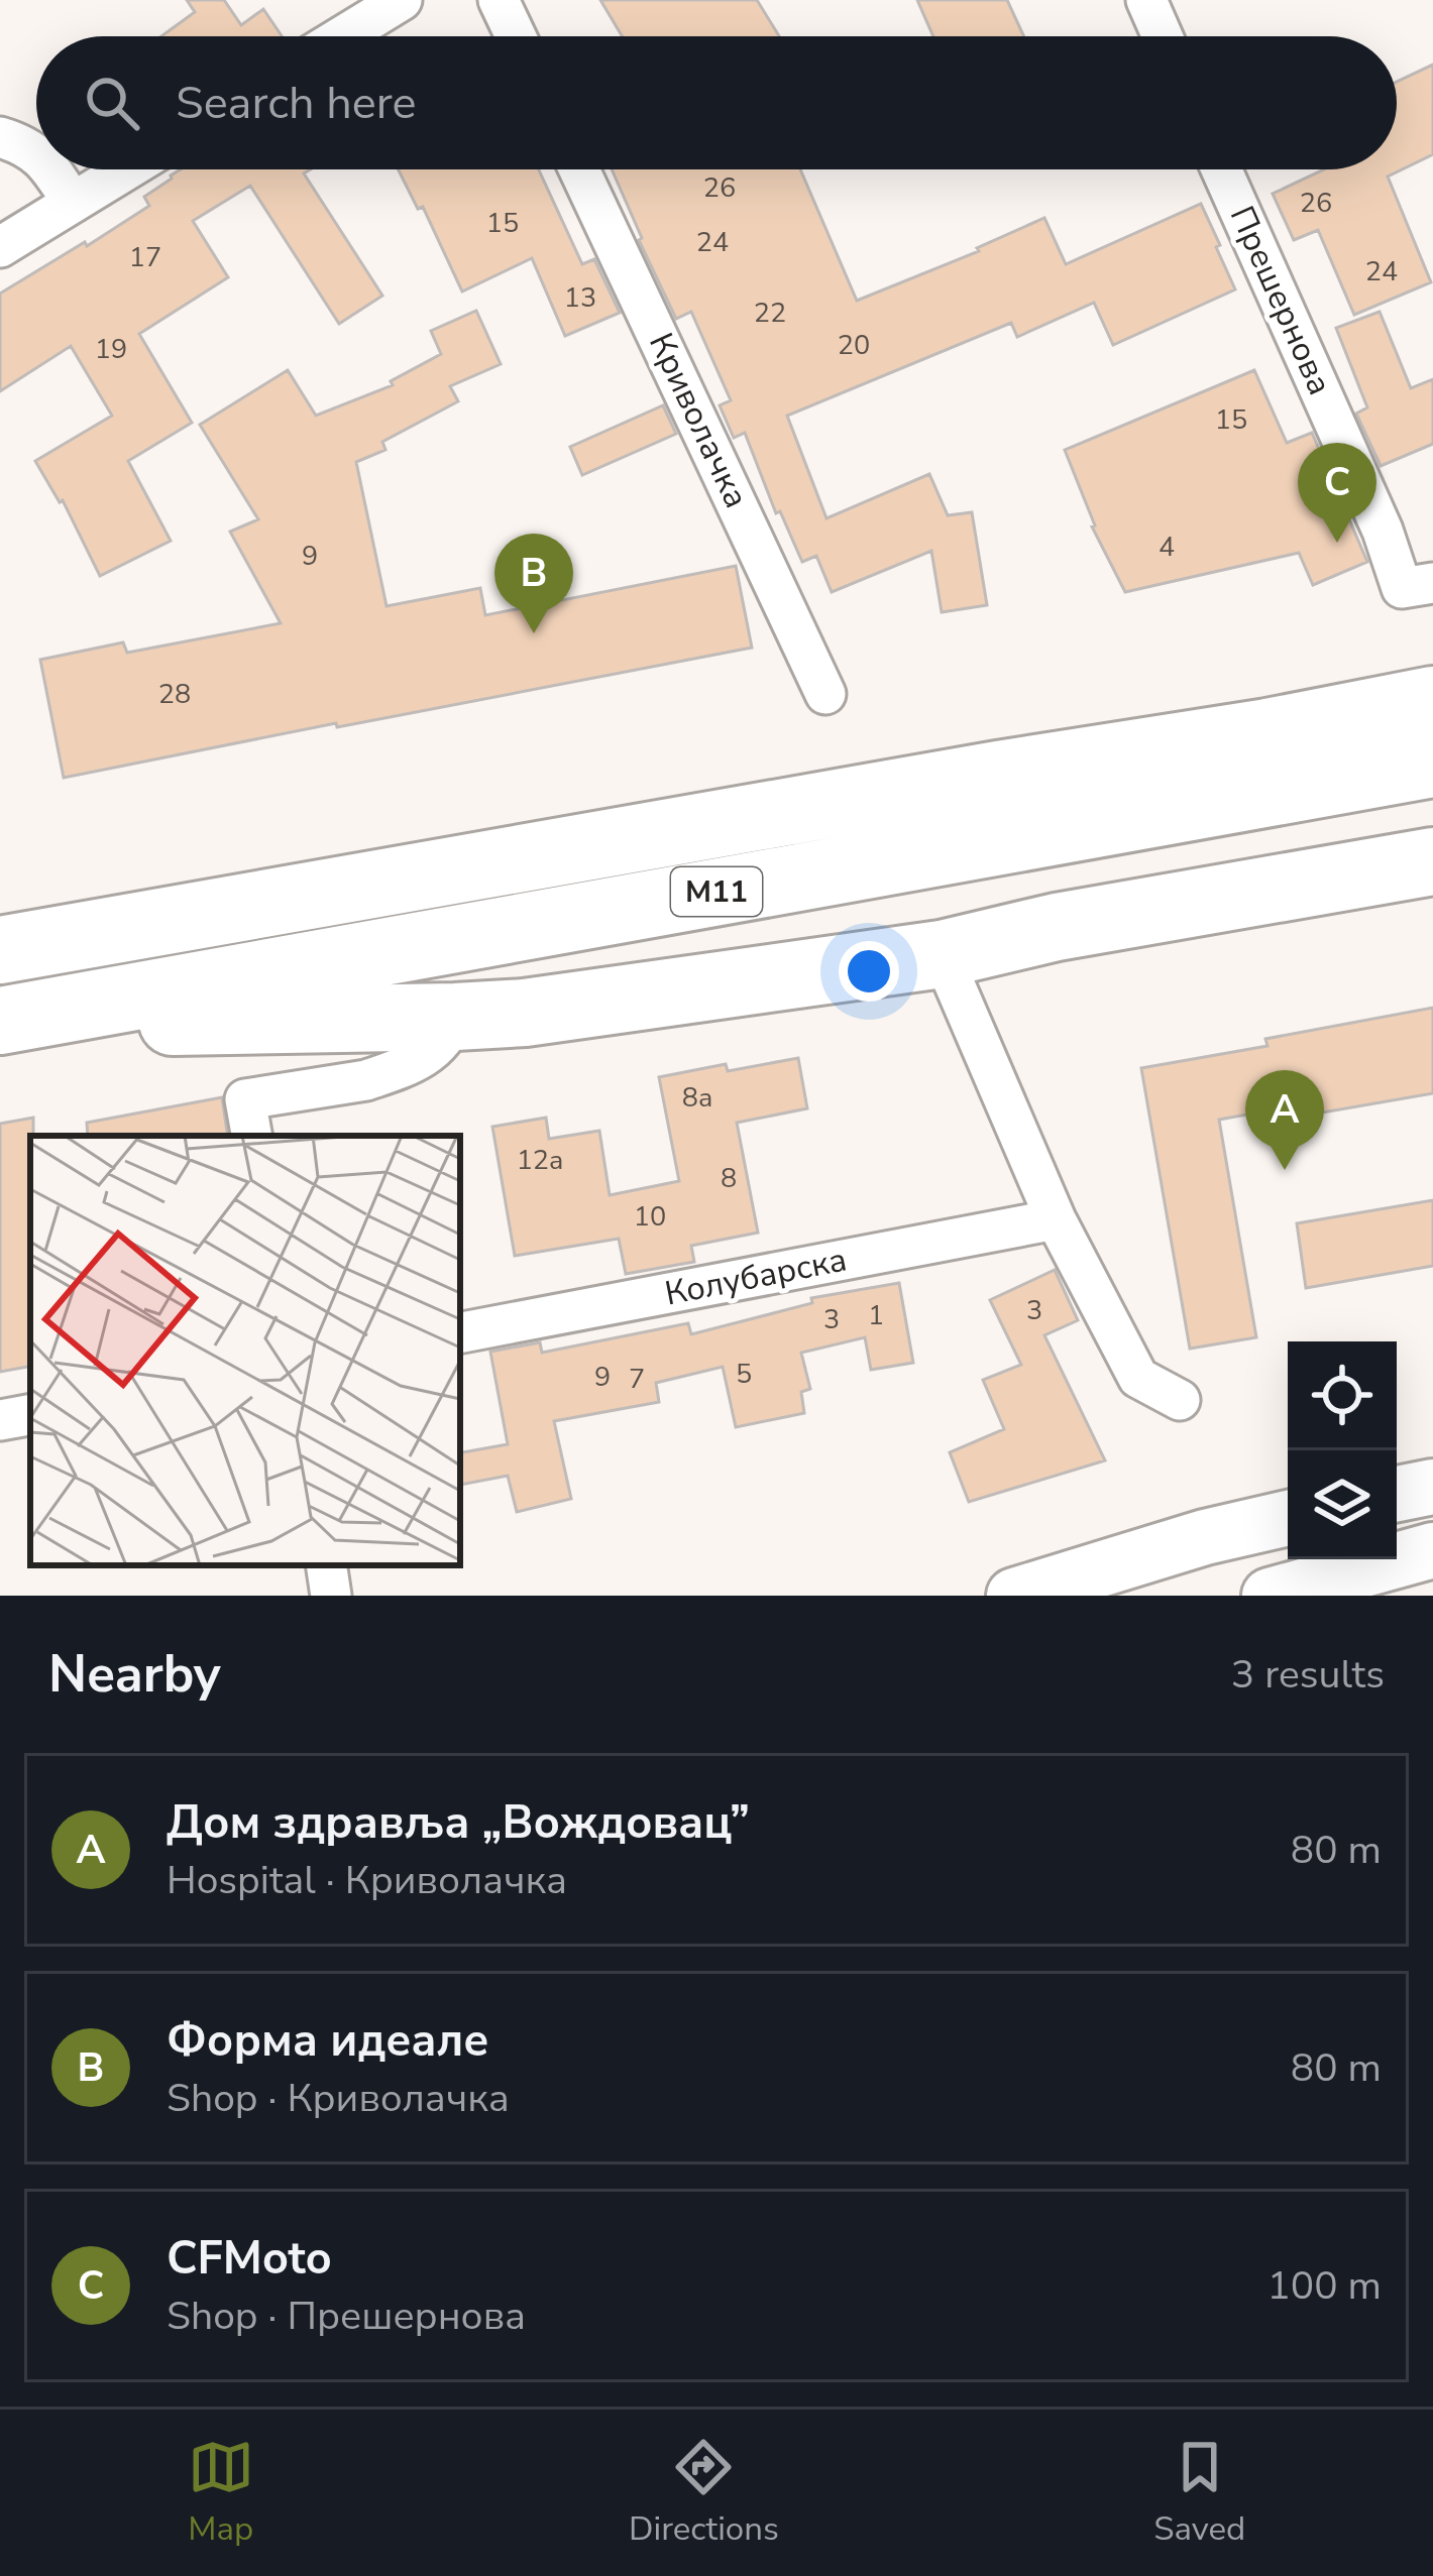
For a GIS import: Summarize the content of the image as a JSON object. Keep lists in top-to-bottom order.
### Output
{
  "streets": {
    "highway": ["M11"],
    "street": ["Прешернова", "Криволачка", "Колубарска"]
  },
  "house_numbers": [
    "26",
    "26",
    "15",
    "24",
    "17",
    "24",
    "13",
    "22",
    "20",
    "19",
    "15",
    "4",
    "9",
    "28",
    "8a",
    "12a",
    "8",
    "10",
    "3",
    "1",
    "3",
    "5",
    "9",
    "7"
  ],
  "page": {
    "search": "Search here",
    "pins": ["C", "B", "A"],
    "heading": ["Nearby", "3 results"],
    "list": [
      {
        "mark": "A",
        "name": "Дом здравља „Вождовац”",
        "note": "Hospital · Криволачка",
        "value": "80 m"
      },
      {
        "mark": "B",
        "name": "Форма идеале",
        "note": "Shop · Криволачка",
        "value": "80 m"
      },
      {
        "mark": "C",
        "name": "CFMoto",
        "note": "Shop · Прешернова",
        "value": "100 m"
      }
    ],
    "nav": ["Map", "Directions", "Saved"]
  }
}
